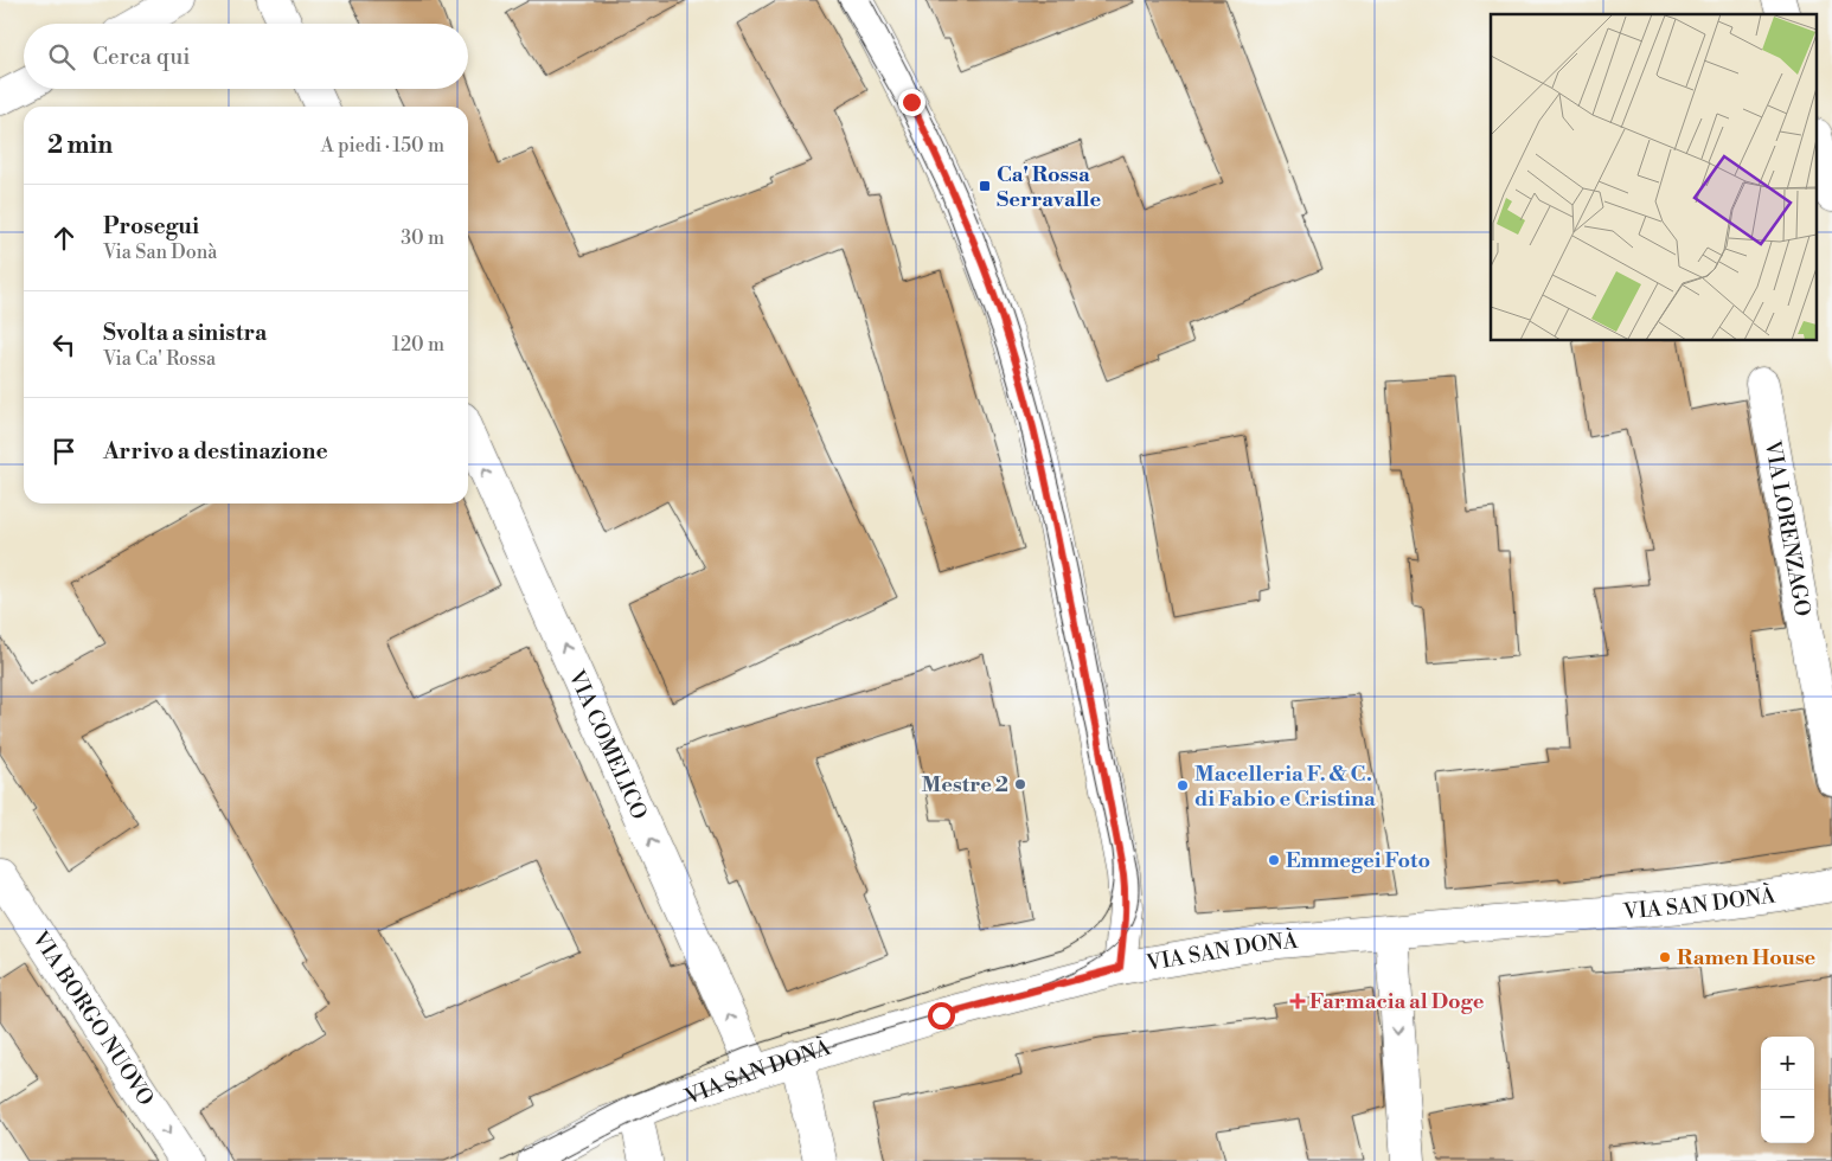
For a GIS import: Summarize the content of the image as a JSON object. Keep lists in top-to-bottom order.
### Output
{
  "streets": {
    "street": [
      "VIA LORENZAGO",
      "VIA COMELICO",
      "VIA SAN DONÀ",
      "VIA BORGO NUOVO"
    ]
  },
  "crossings": [
    ["VIA COMELICO", "VIA SAN DONÀ"]
  ],
  "one_way": ["VIA COMELICO", "VIA BORGO NUOVO"],
  "places": {
    "transit": ["Ca' Rossa Serravalle"],
    "other": [
      "Mestre 2",
      "Macelleria F. & C. di Fabio e Cristina",
      "Emmegei Foto",
      "Ramen House"
    ],
    "health": ["Farmacia al Doge"]
  },
  "page": {
    "search": "Cerca qui",
    "heading": ["2 min", "A piedi · 150 m"],
    "list": [
      ["Prosegui", "Via San Donà", "30 m"],
      ["Svolta a sinistra", "Via Ca' Rossa", "120 m"],
      "Arrivo a destinazione"
    ],
    "map_buttons": ["+", "−"]
  }
}
